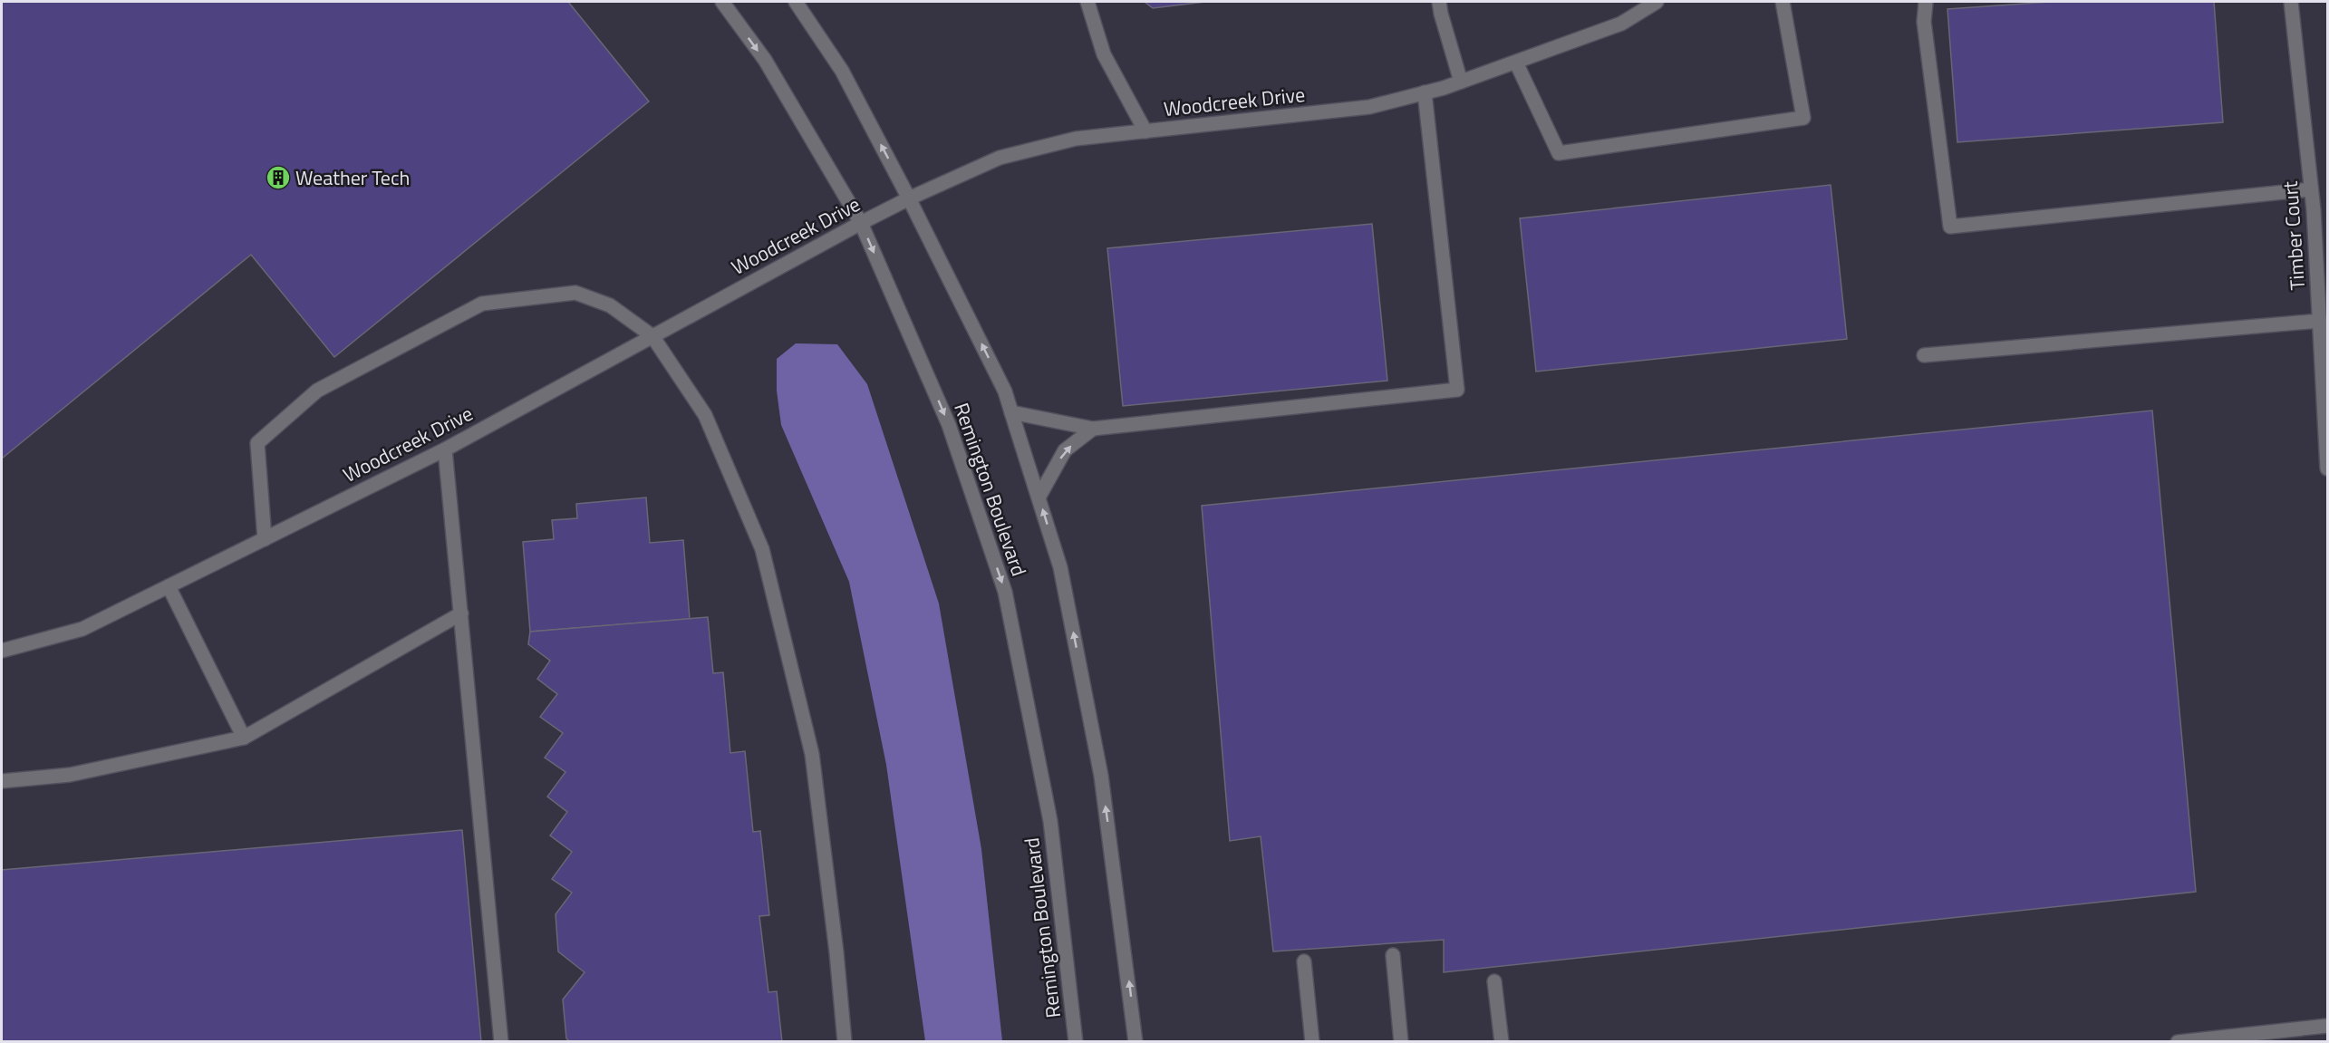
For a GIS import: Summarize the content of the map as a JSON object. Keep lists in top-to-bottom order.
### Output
{
  "streets": {
    "street": ["Woodcreek Drive", "Timber Court", "Remington Boulevard"]
  },
  "crossings": [
    ["Woodcreek Drive", "Remington Boulevard"]
  ],
  "places": {
    "building": ["Weather Tech"]
  }
}
